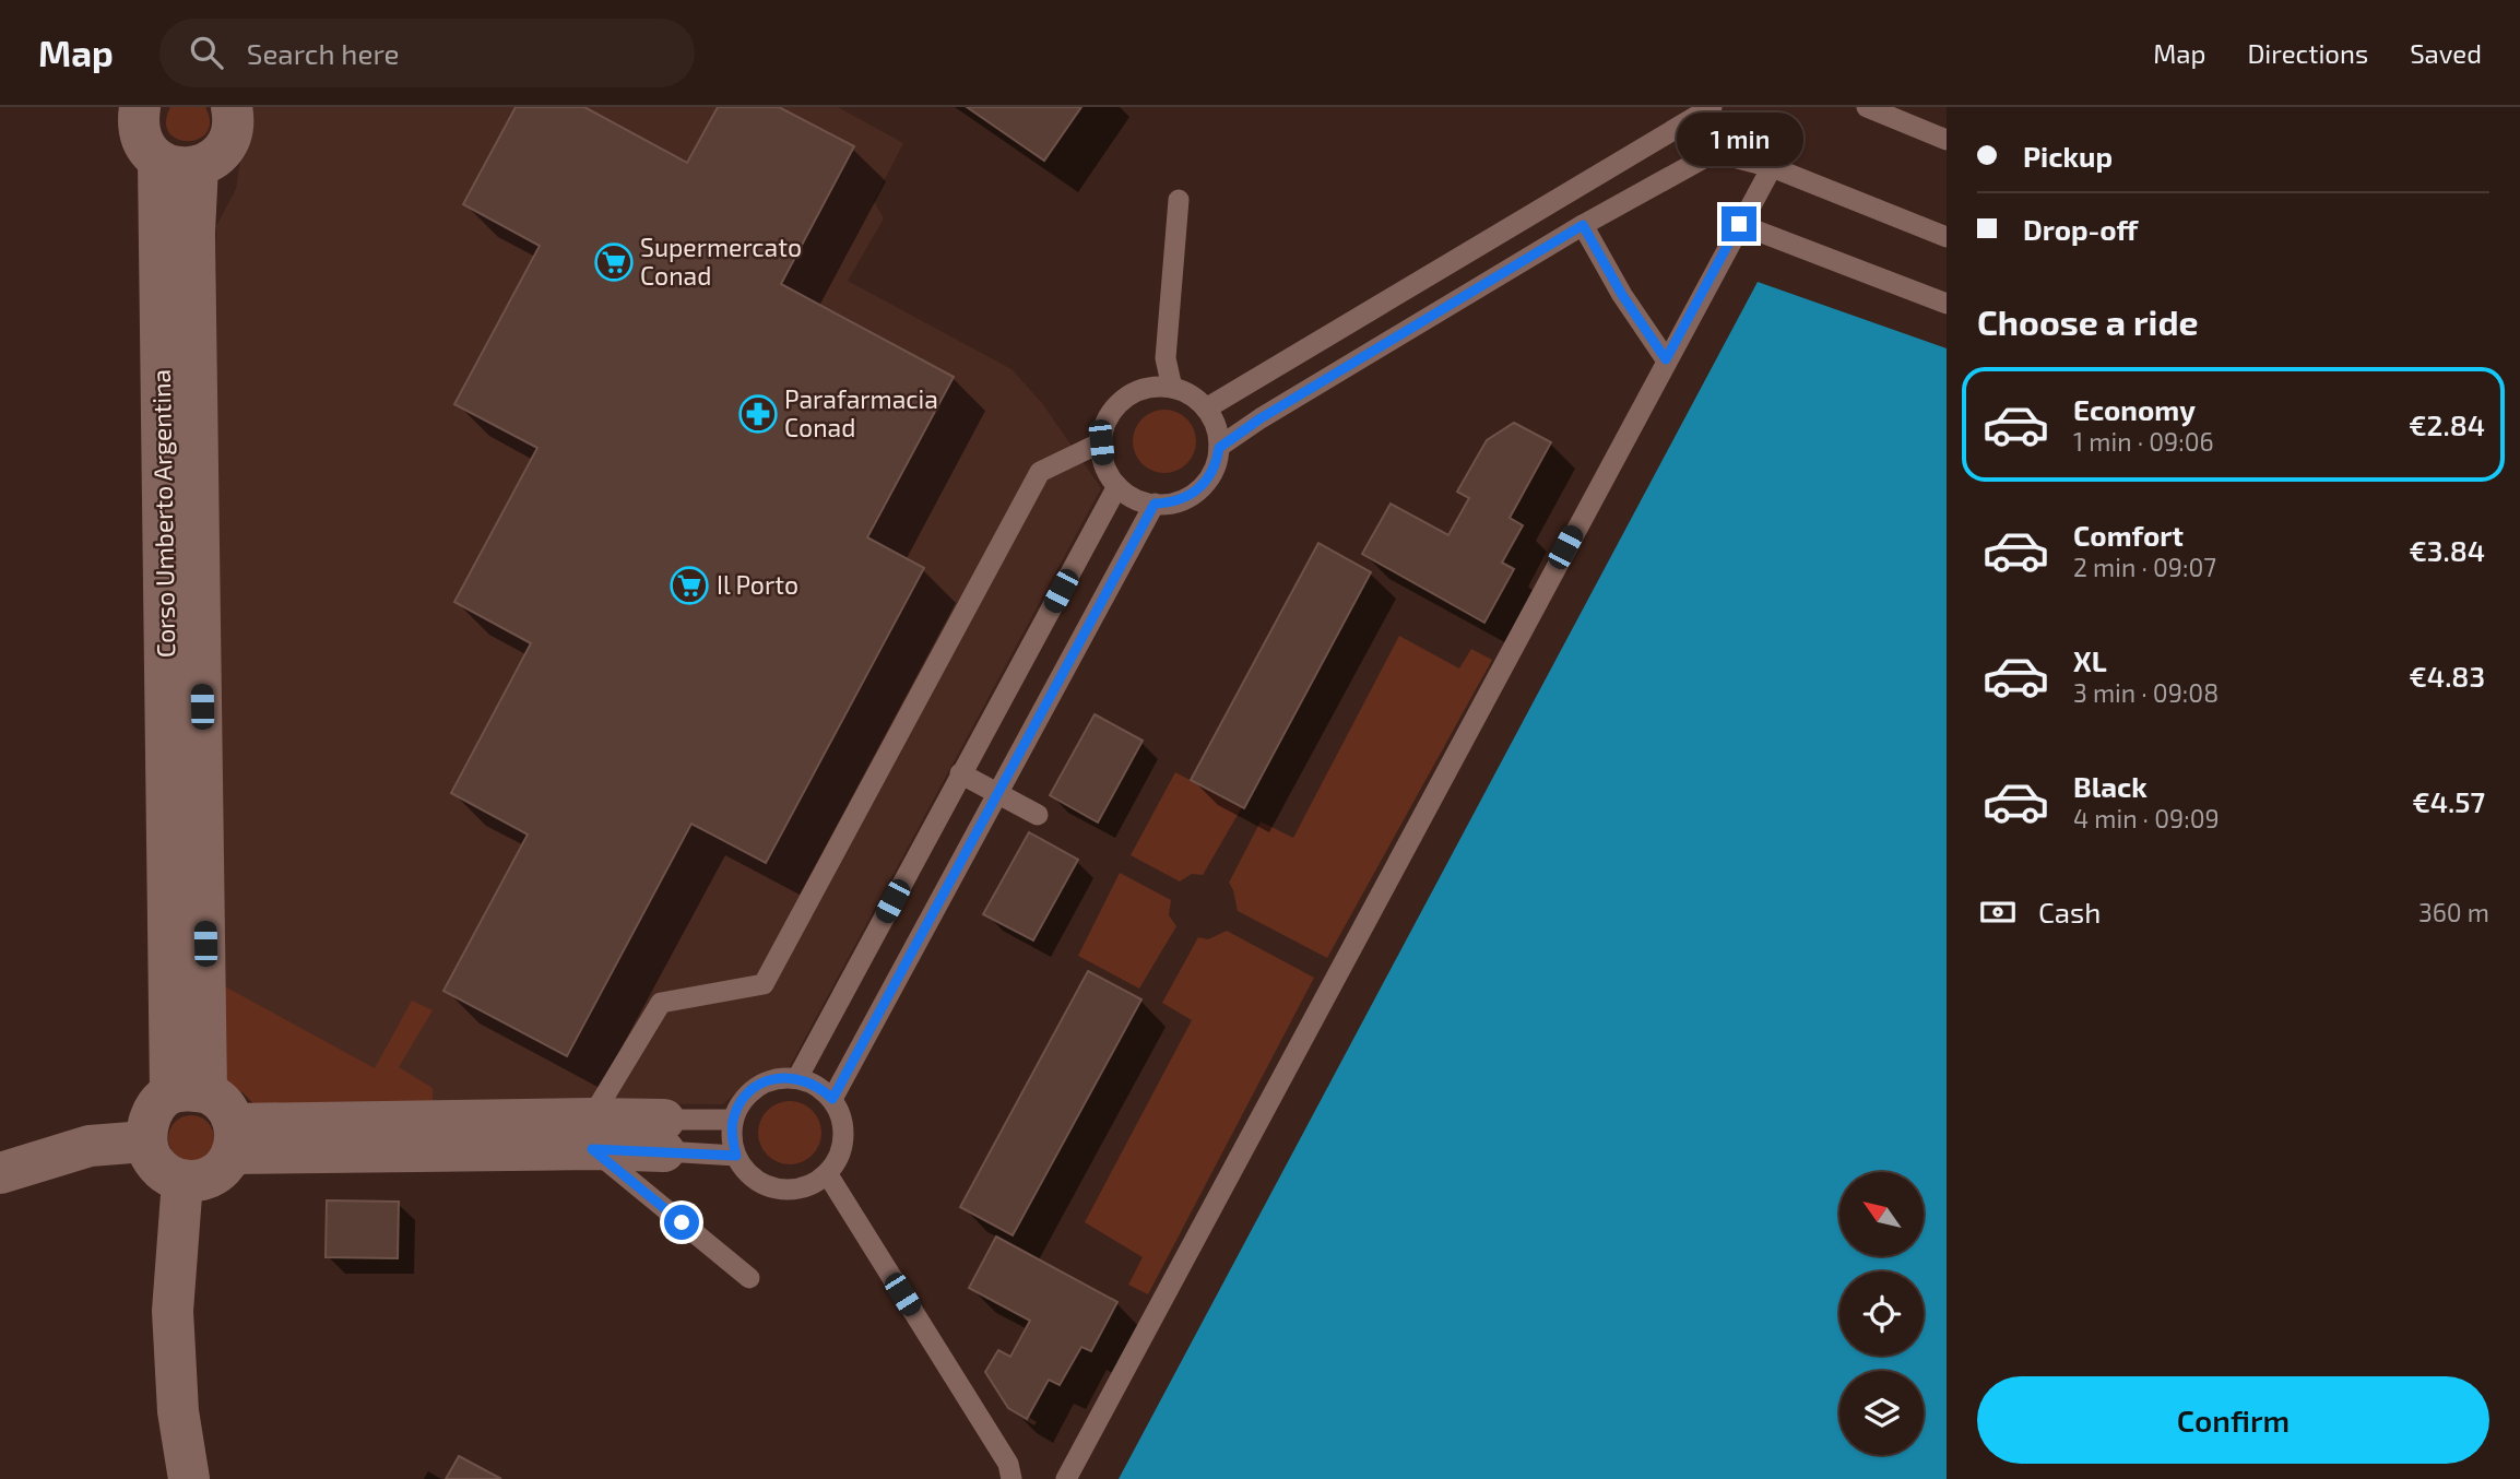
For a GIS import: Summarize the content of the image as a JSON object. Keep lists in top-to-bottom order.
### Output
{
  "streets": {
    "street": ["Corso Umberto Argentina"]
  },
  "places": {
    "supermarket": ["Supermercato Conad", "Il Porto"],
    "pharmacy": ["Parafarmacia Conad"]
  },
  "north": "top left",
  "page": {
    "header": "Map",
    "search": "Search here",
    "nav": ["Map", "Directions", "Saved"],
    "banner": ["Pickup", "Drop-off"],
    "bubble": "1 min",
    "heading": "Choose a ride",
    "list": [
      {
        "name": "Economy",
        "note": "1 min · 09:06",
        "value": "€2.84"
      },
      {
        "name": "Comfort",
        "note": "2 min · 09:07",
        "value": "€3.84"
      },
      {
        "name": "XL",
        "note": "3 min · 09:08",
        "value": "€4.83"
      },
      {
        "name": "Black",
        "note": "4 min · 09:09",
        "value": "€4.57"
      }
    ],
    "pay": ["Cash", "360 m"],
    "buttons": "Confirm"
  }
}
